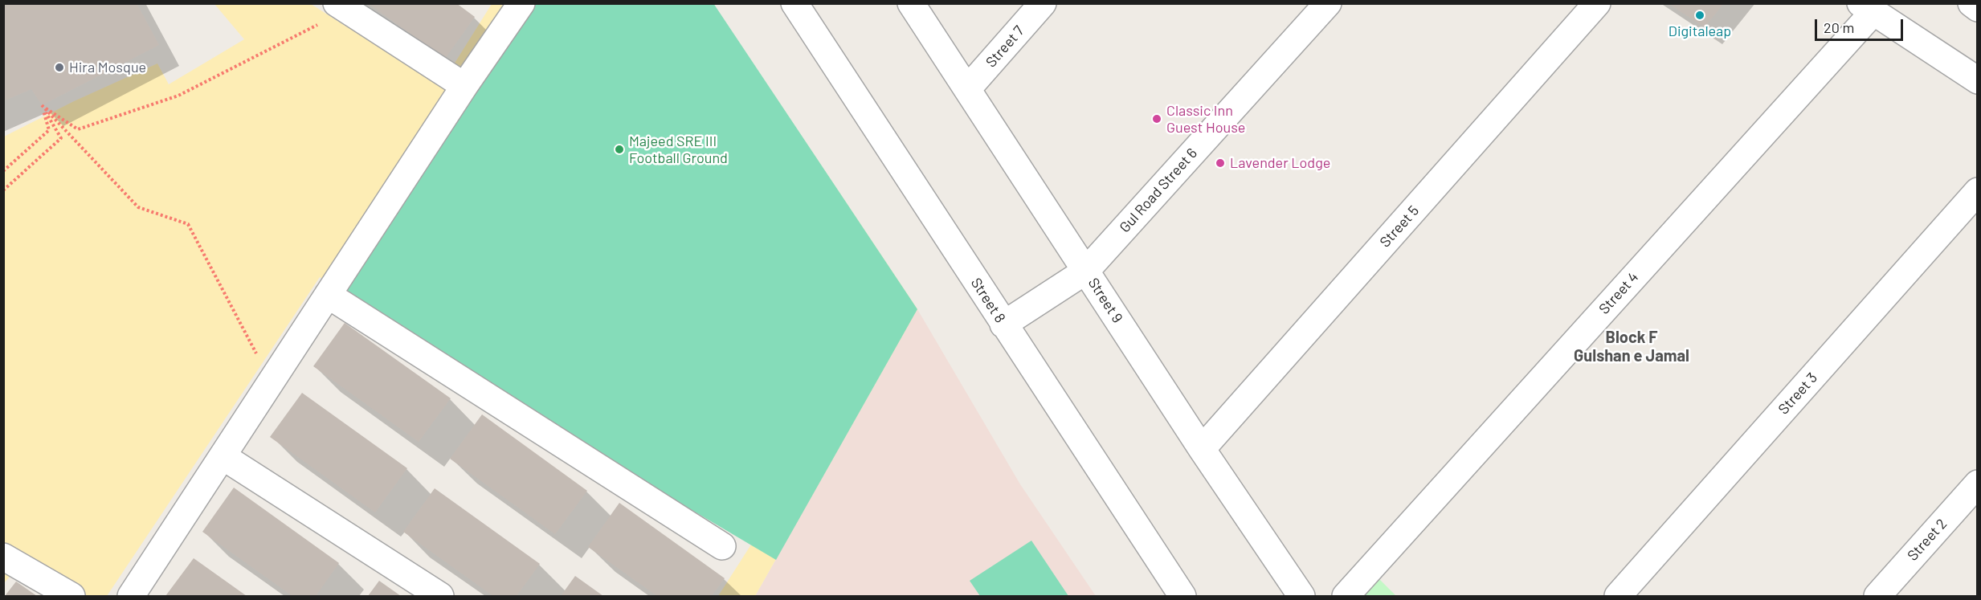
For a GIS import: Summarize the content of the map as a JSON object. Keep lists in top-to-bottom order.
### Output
{
  "streets": {
    "street": [
      "Street 7",
      "Gul Road Street 6",
      "Street 5",
      "Street 4",
      "Street 8",
      "Street 9",
      "Street 3",
      "Street 2"
    ]
  },
  "crossings": [
    ["Street 7", "Street 9"],
    ["Gul Road Street 6", "Street 8"],
    ["Gul Road Street 6", "Street 9"],
    ["Street 5", "Street 9"]
  ],
  "districts": ["Block F Gulshan e Jamal"],
  "places": [
    "Digitaleap",
    "Hira Mosque",
    "Classic Inn Guest House",
    "Majeed SRE III Football Ground",
    "Lavender Lodge"
  ],
  "scale_bar": "20 m"
}
